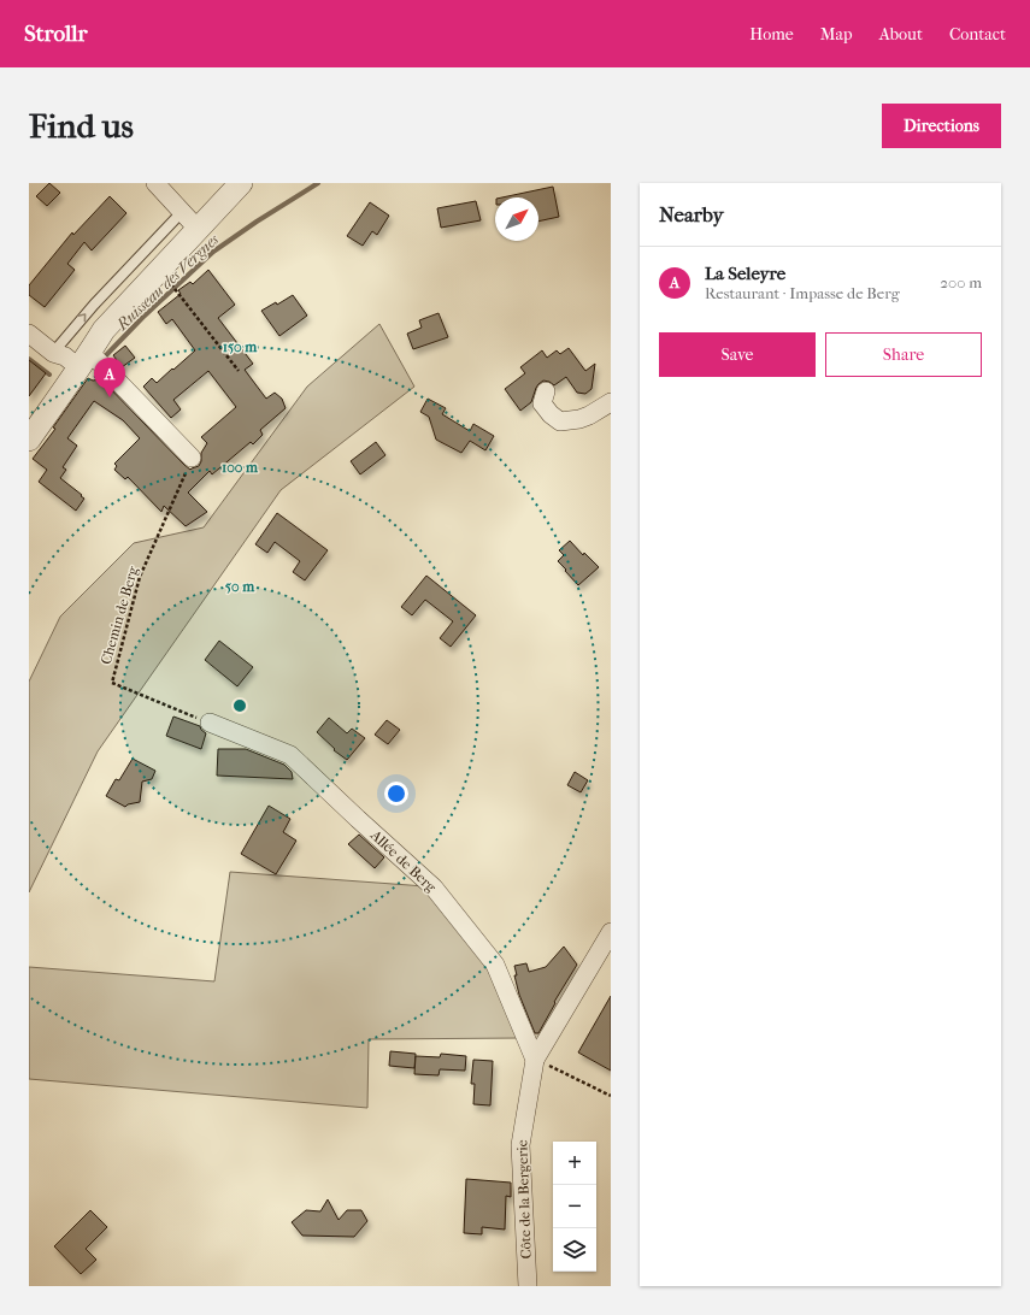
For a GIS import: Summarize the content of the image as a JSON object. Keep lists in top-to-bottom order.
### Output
{
  "streets": {
    "street": ["Allée de Berg", "Côte de la Bergerie"],
    "path": ["Chemin de Berg"]
  },
  "crossings": [
    ["Chemin de Berg", "Allée de Berg"],
    ["Allée de Berg", "Côte de la Bergerie"]
  ],
  "water": ["Ruisseau des Vergnes"],
  "north": "top right",
  "page": {
    "header": "Strollr",
    "nav": [
      "Home",
      "Map",
      "About",
      "Contact"
    ],
    "buttons": [
      "Directions",
      ["Save", "Share"]
    ],
    "title": "Find us",
    "heading": "Nearby",
    "list": [
      {
        "mark": "A",
        "name": "La Seleyre",
        "note": "Restaurant · Impasse de Berg",
        "value": "200 m"
      }
    ],
    "pins": "A",
    "map_buttons": ["+", "−"]
  },
  "rings": ["150 m", "100 m", "50 m"]
}
